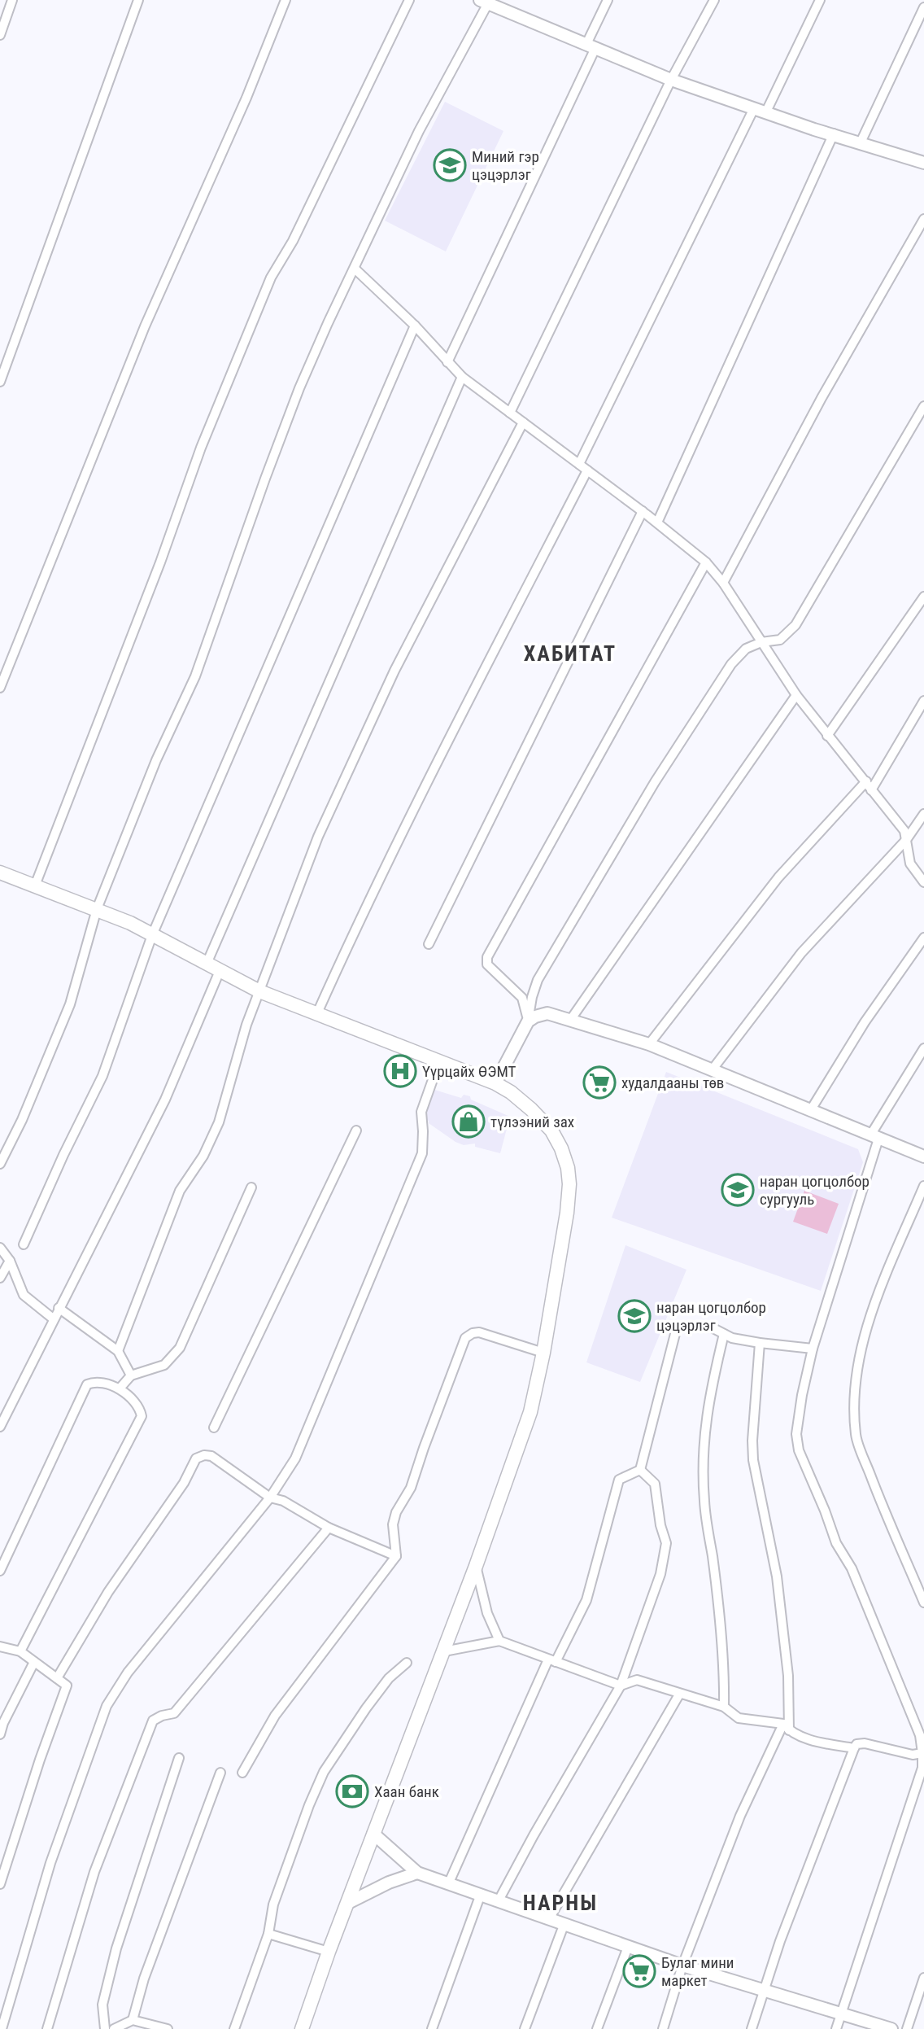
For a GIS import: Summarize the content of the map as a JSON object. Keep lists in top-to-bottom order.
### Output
{
  "districts": ["ХАБИТАТ", "НАРНЫ"],
  "places": {
    "school or university": ["Миний гэр цэцэрлэг", "наран цогцолбор сургууль", "наран цогцолбор цэцэрлэг"],
    "hospital": ["Үүрцайх ӨЭМТ"],
    "supermarket": ["худалдааны төв", "Булаг мини маркет"],
    "shop": ["түлээний зах"],
    "bank": ["Хаан банк"]
  }
}
